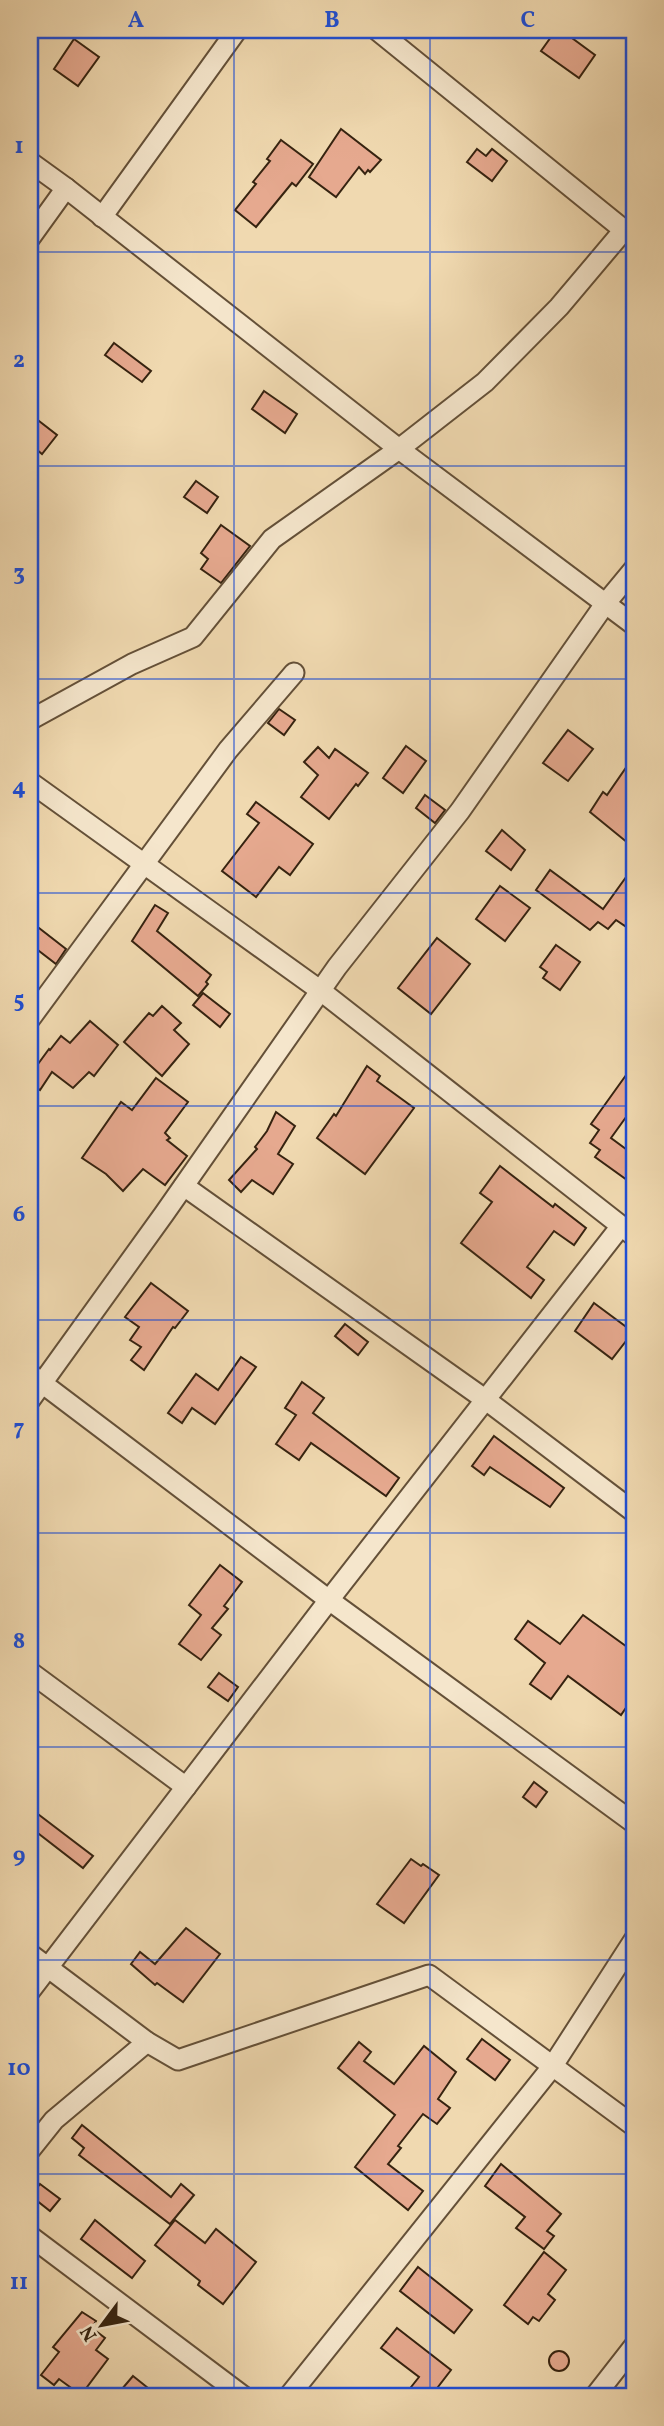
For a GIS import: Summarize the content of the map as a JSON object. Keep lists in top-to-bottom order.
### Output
{
  "north": "bottom left",
  "grid": {
    "columns": ["A", "B", "C"],
    "rows": [
      "1",
      "2",
      "3",
      "4",
      "5",
      "6",
      "7",
      "8",
      "9",
      "10",
      "11"
    ]
  }
}
